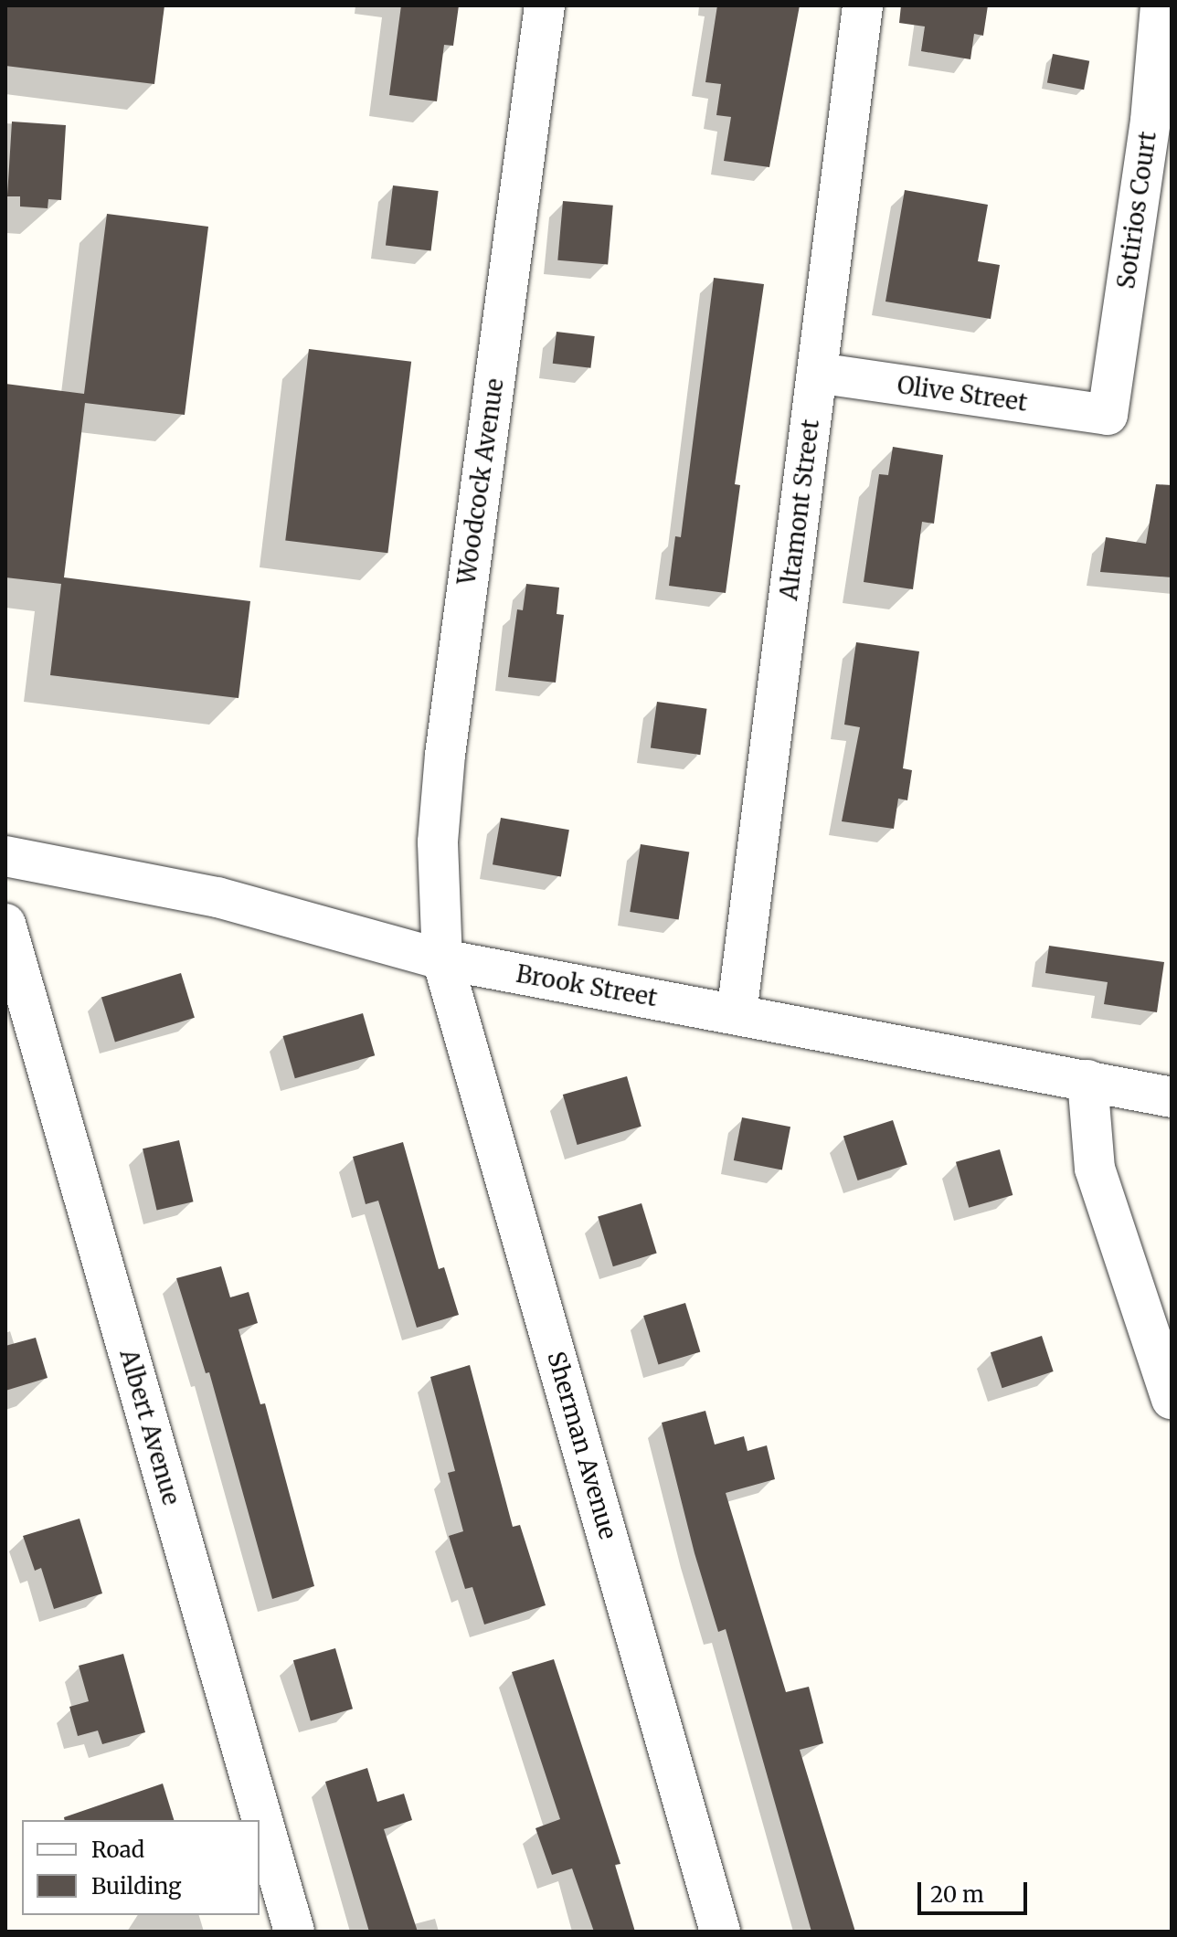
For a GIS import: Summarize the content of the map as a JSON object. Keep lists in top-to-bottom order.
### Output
{
  "streets": {
    "street": [
      "Sotirios Court",
      "Olive Street",
      "Woodcock Avenue",
      "Altamont Street",
      "Brook Street",
      "Albert Avenue",
      "Sherman Avenue"
    ]
  },
  "crossings": [
    ["Sotirios Court", "Olive Street"],
    ["Olive Street", "Altamont Street"],
    ["Woodcock Avenue", "Brook Street"],
    ["Woodcock Avenue", "Sherman Avenue"],
    ["Altamont Street", "Brook Street"],
    ["Brook Street", "Sherman Avenue"]
  ],
  "legend": ["Road", "Building"],
  "scale_bar": "20 m"
}
